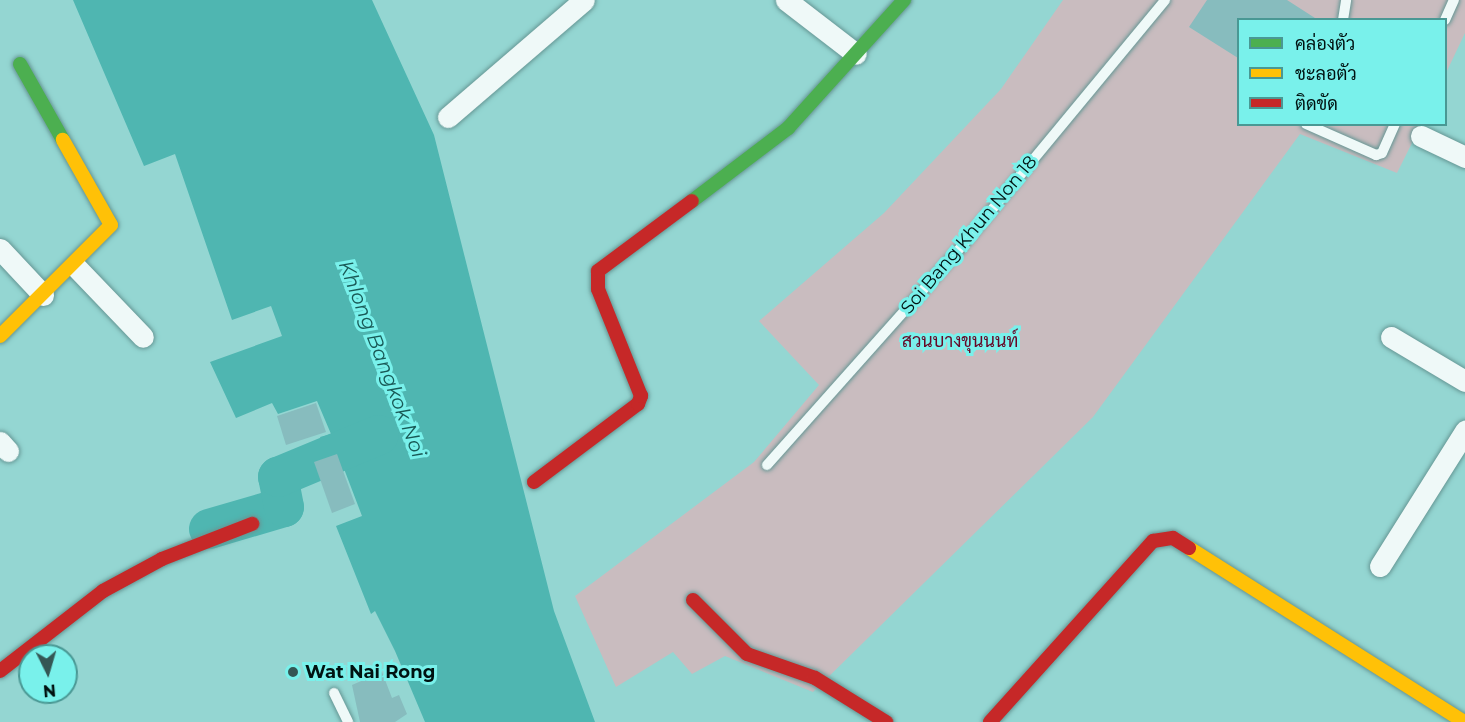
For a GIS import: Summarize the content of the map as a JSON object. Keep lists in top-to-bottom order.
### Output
{
  "streets": {
    "lane": ["Soi Bang Khun Non 18"]
  },
  "water": ["Khlong Bangkok Noi"],
  "parks": ["สวนบางขุนนนท์"],
  "places": ["Wat Nai Rong"],
  "legend": ["คล่องตัว", "ชะลอตัว", "ติดขัด"],
  "north": "bottom"
}
